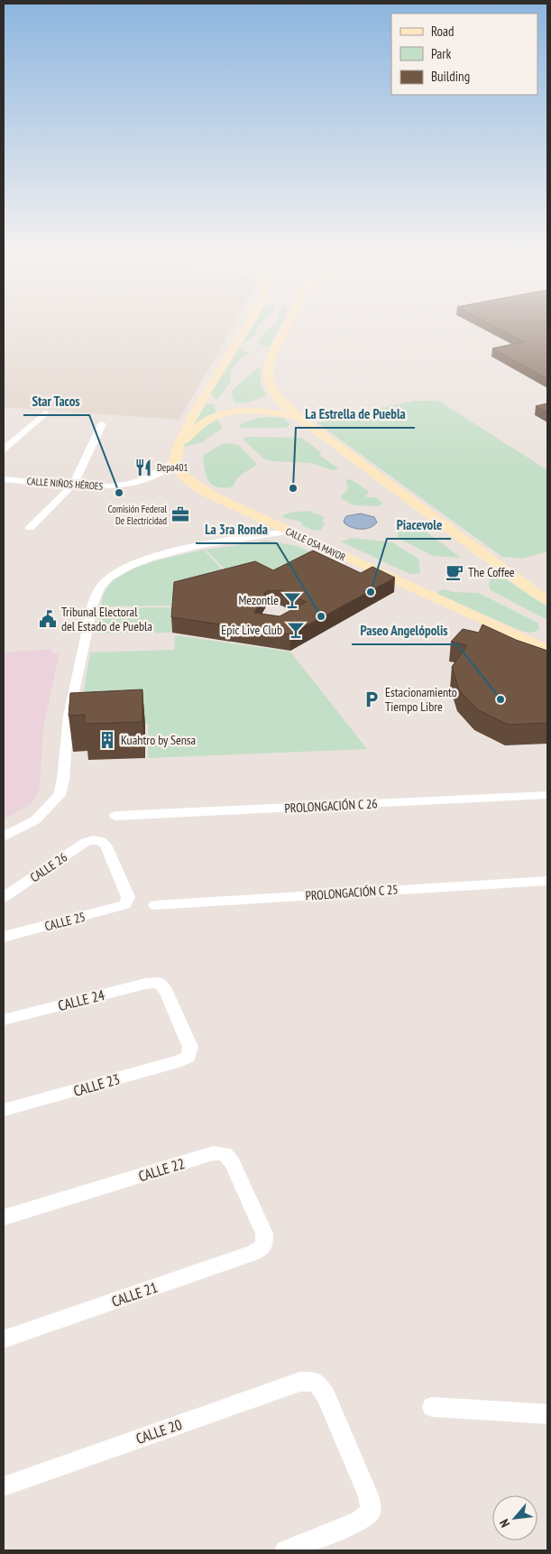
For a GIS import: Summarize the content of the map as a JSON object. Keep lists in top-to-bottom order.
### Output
{
  "streets": {
    "street": [
      "CALLE NIÑOS HÉROES",
      "CALLE OSA MAYOR",
      "PROLONGACIÓN C 26",
      "CALLE 26",
      "PROLONGACIÓN C 25",
      "CALLE 25",
      "CALLE 24",
      "CALLE 23",
      "CALLE 22",
      "CALLE 21",
      "CALLE 20"
    ]
  },
  "crossings": [
    ["CALLE NIÑOS HÉROES", "CALLE OSA MAYOR"],
    ["CALLE 26", "CALLE 25"],
    ["CALLE 24", "CALLE 23"],
    ["CALLE 22", "CALLE 21"]
  ],
  "places": {
    "restaurant": ["Depa401"],
    "other": [
      "La Estrella de Puebla",
      "Star Tacos",
      "Piacevole",
      "La 3ra Ronda",
      "Paseo Angelópolis"
    ],
    "office": ["Comisión Federal De Electricidad"],
    "cafe": ["The Coffee"],
    "bar": ["Mezontle", "Epic Live Club"],
    "public building": ["Tribunal Electoral del Estado de Puebla"],
    "parking": ["Estacionamiento Tiempo Libre"],
    "building": ["Kuahtro by Sensa"]
  },
  "legend": ["Road", "Park", "Building"],
  "north": "bottom left"
}
